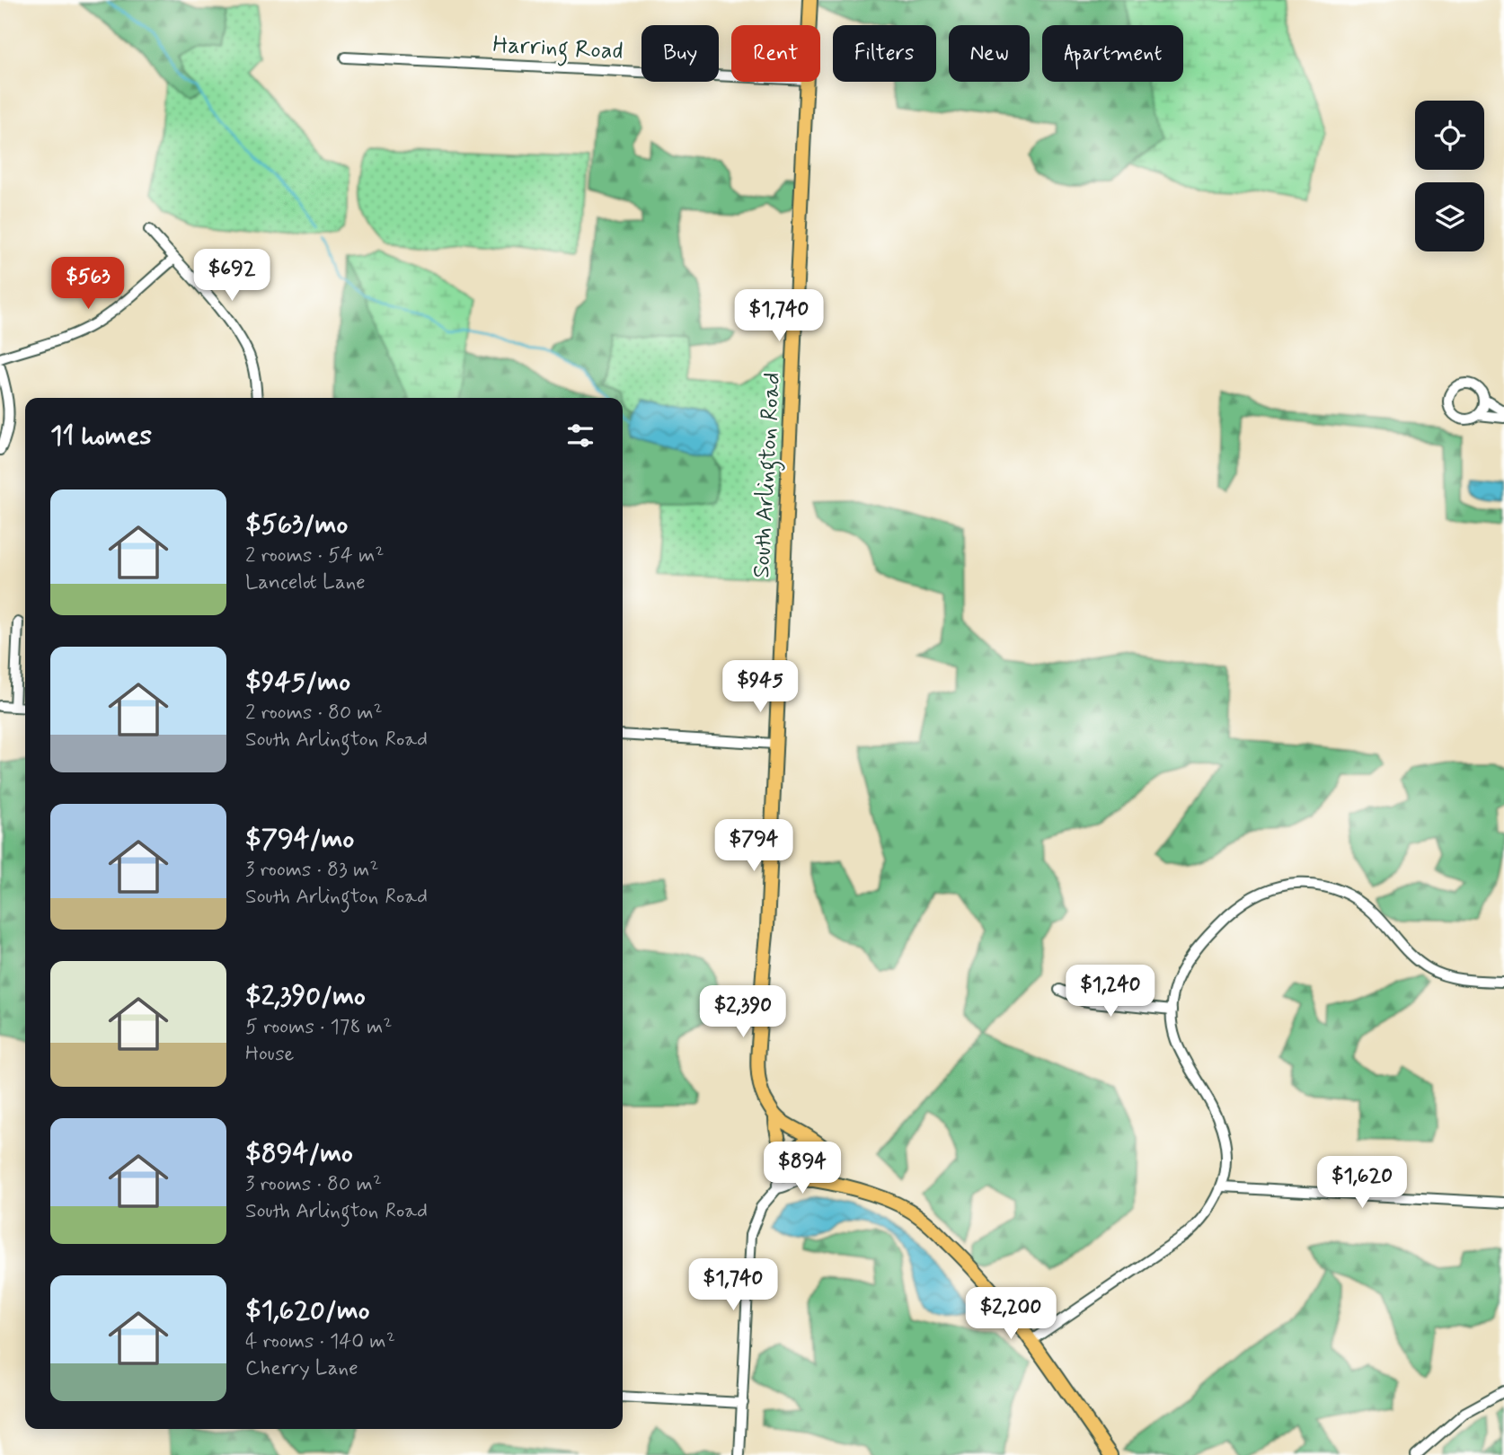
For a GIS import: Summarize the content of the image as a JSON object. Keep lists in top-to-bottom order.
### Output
{
  "streets": {
    "main road": ["South Arlington Road"],
    "street": ["Harring Road"]
  },
  "page": {
    "chip": [
      "Buy",
      "Rent",
      "Filters",
      "New",
      "Apartment"
    ],
    "price": [
      "$692",
      "$563",
      "$1,740",
      "$945",
      "$794",
      "$1,240",
      "$2,390",
      "$894",
      "$1,620",
      "$1,740",
      "$2,200"
    ],
    "heading": "11 homes",
    "list": [
      {
        "name": "$563/mo",
        "note": "2 rooms · 54 m² · Lancelot Lane"
      },
      {
        "name": "$945/mo",
        "note": "2 rooms · 80 m² · South Arlington Road"
      },
      {
        "name": "$794/mo",
        "note": "3 rooms · 83 m² · South Arlington Road"
      },
      {
        "name": "$2,390/mo",
        "note": "5 rooms · 178 m² · House"
      },
      {
        "name": "$894/mo",
        "note": "3 rooms · 80 m² · South Arlington Road"
      },
      {
        "name": "$1,620/mo",
        "note": "4 rooms · 140 m² · Cherry Lane"
      }
    ]
  }
}
